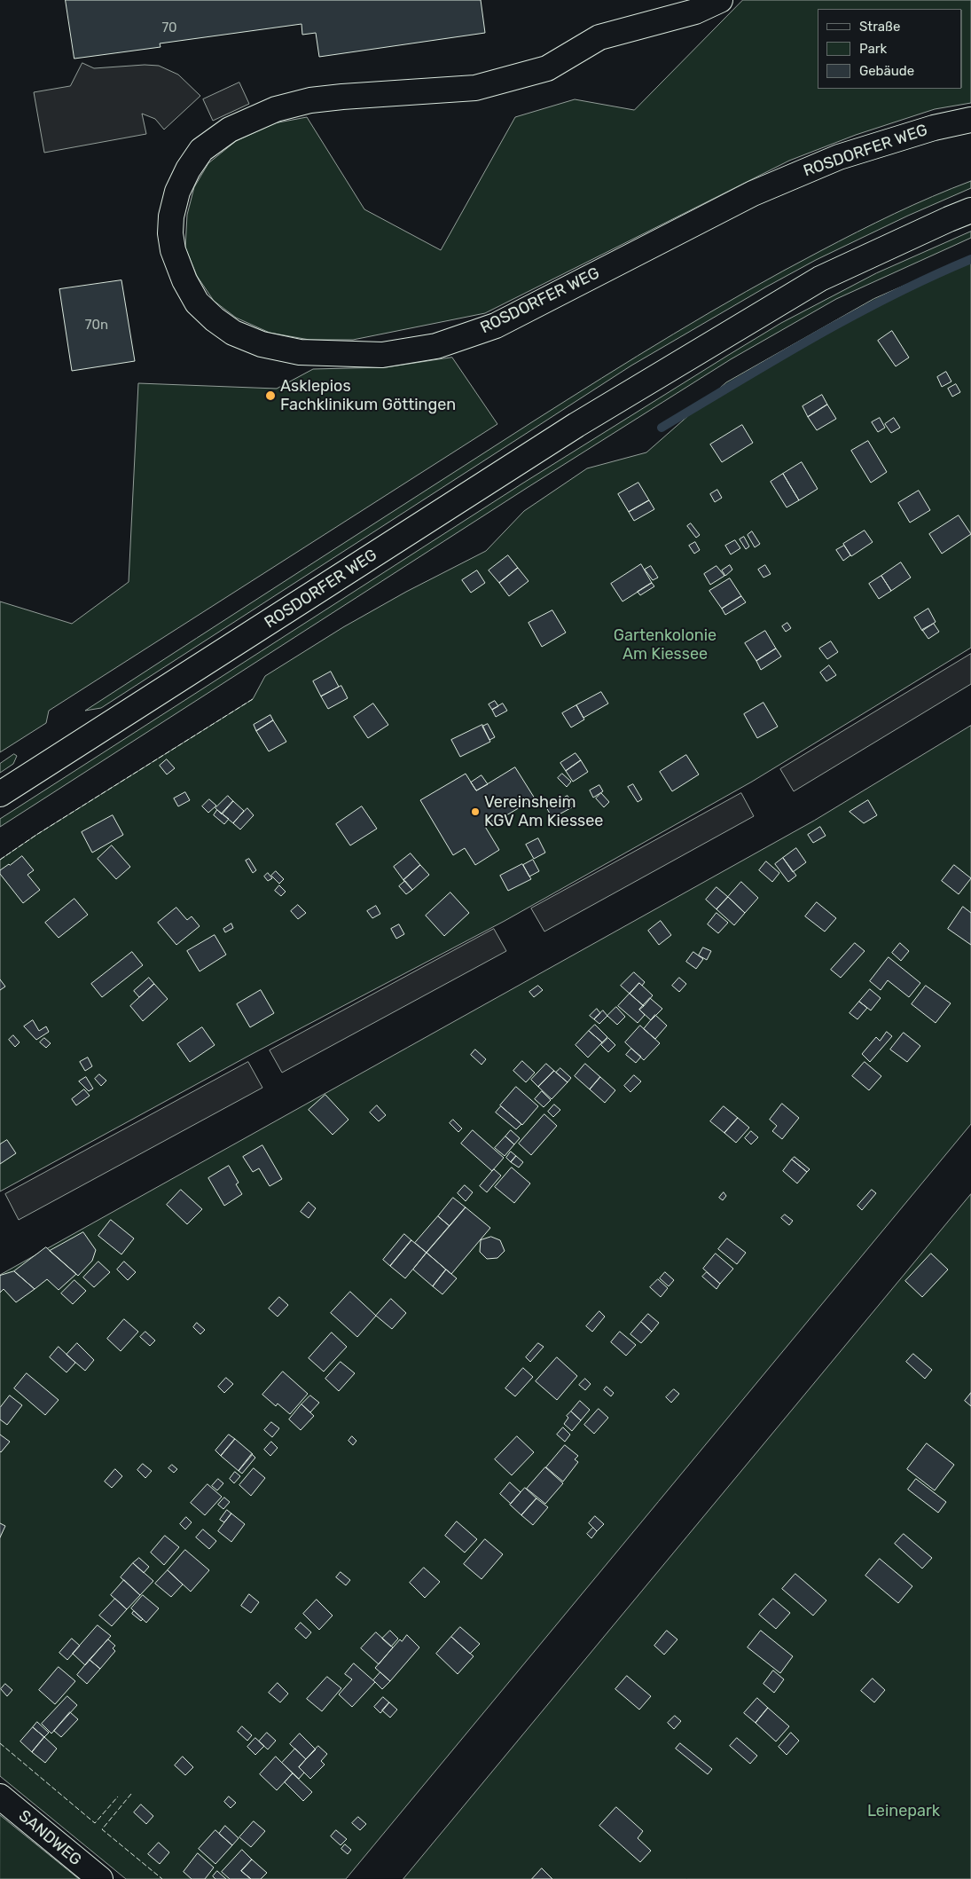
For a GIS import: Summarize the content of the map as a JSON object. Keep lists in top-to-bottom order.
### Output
{
  "streets": {
    "street": ["ROSDORFER WEG", "SANDWEG"]
  },
  "parks": ["Gartenkolonie Am Kiessee", "Leinepark"],
  "places": ["Asklepios Fachklinikum Göttingen", "Vereinsheim KGV Am Kiessee"],
  "house_numbers": ["70", "70n"],
  "legend": ["Straße", "Park", "Gebäude"]
}
